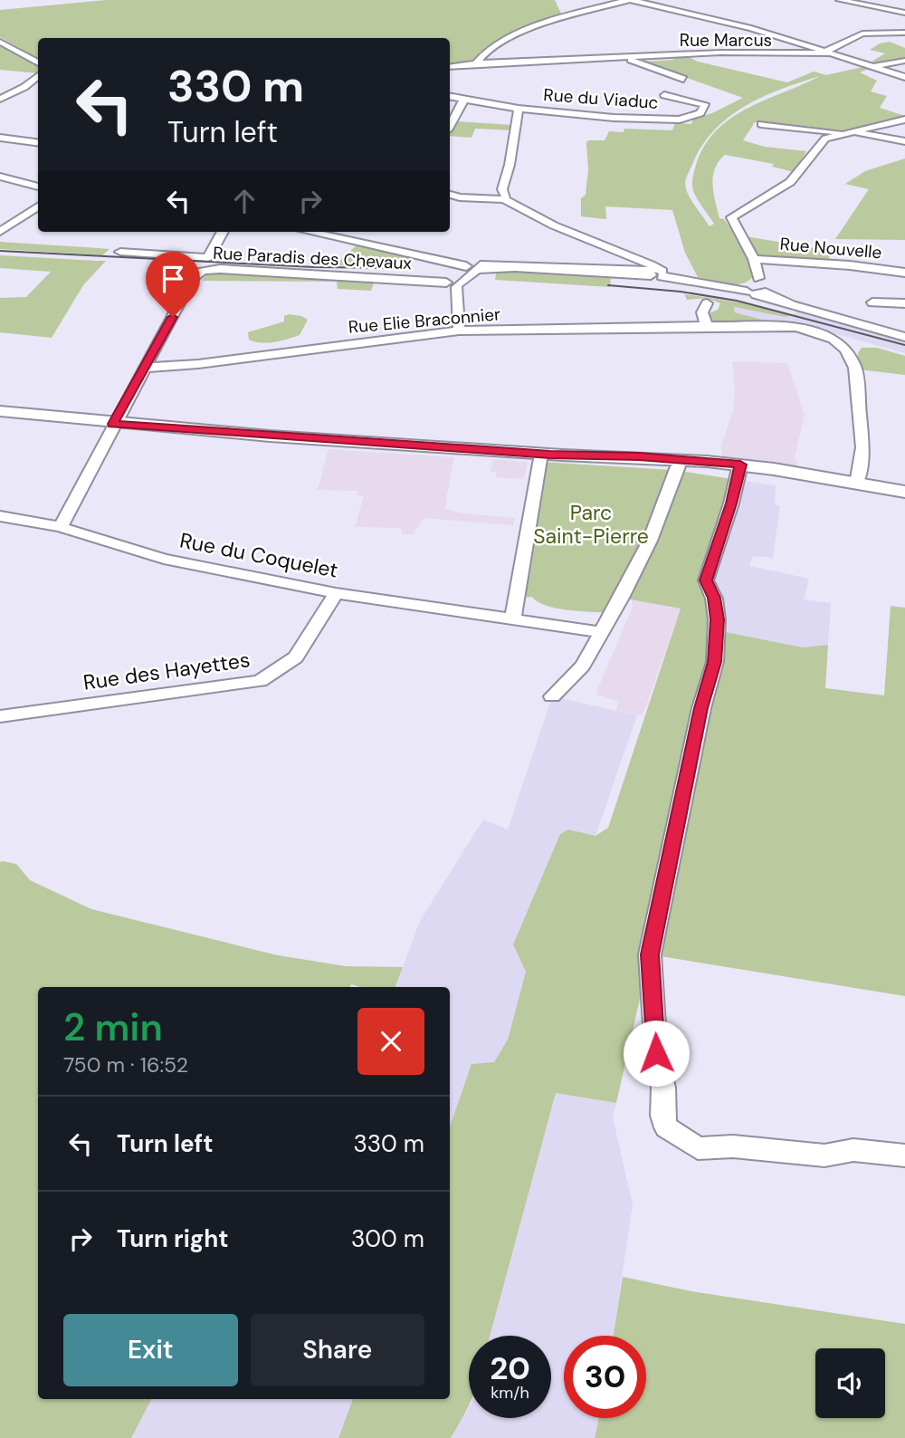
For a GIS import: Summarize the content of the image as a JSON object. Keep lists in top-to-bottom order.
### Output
{
  "streets": {
    "street": [
      "Rue Marcus",
      "Rue du Viaduc",
      "Rue Nouvelle",
      "Rue Paradis des Chevaux",
      "Rue Elie Braconnier",
      "Rue du Coquelet",
      "Rue des Hayettes"
    ]
  },
  "crossings": [
    ["Rue Paradis des Chevaux", "Rue Elie Braconnier"],
    ["Rue Paradis des Chevaux", "Rue du Coquelet"],
    ["Rue du Coquelet", "Rue des Hayettes"]
  ],
  "parks": ["Parc Saint-Pierre"],
  "page": {
    "turn": ["330 m", "Turn left"],
    "heading": ["2 min", "750 m · 16:52"],
    "list": [
      {
        "name": "Turn left",
        "value": "330 m"
      },
      {
        "name": "Turn right",
        "value": "300 m"
      }
    ],
    "buttons": ["Exit", "Share"],
    "speed": "20 km/h",
    "limit": "30"
  }
}
